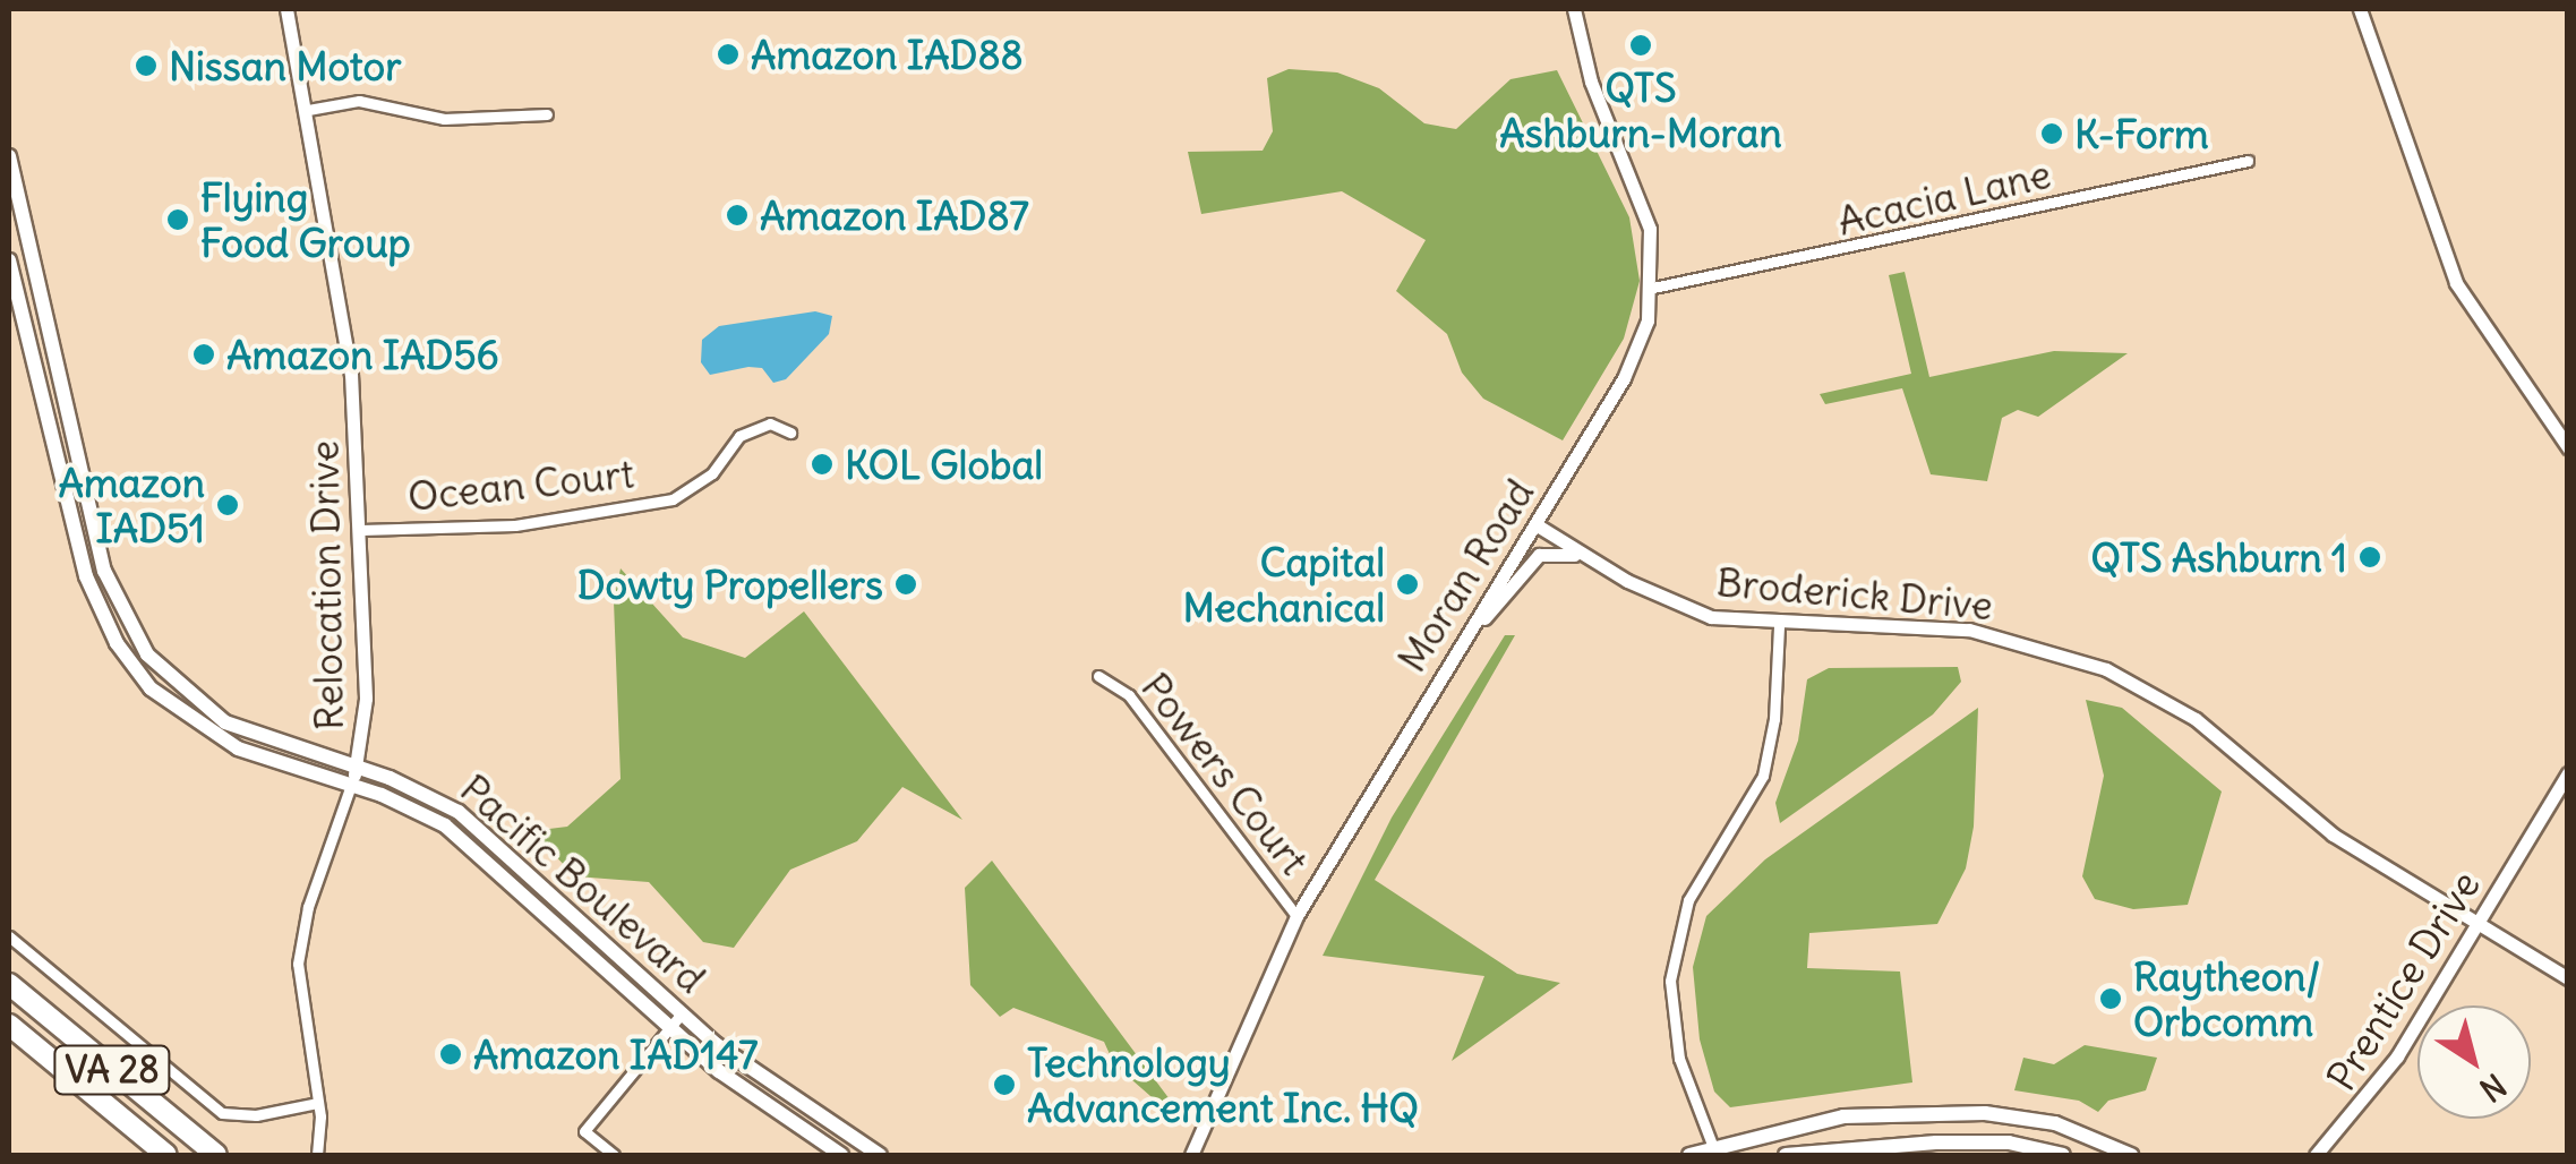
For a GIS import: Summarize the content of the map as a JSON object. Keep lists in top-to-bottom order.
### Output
{
  "streets": {
    "highway": ["VA 28"],
    "main road": ["Pacific Boulevard"],
    "street": [
      "Acacia Lane",
      "Ocean Court",
      "Moran Road",
      "Relocation Drive",
      "Broderick Drive",
      "Powers Court",
      "Prentice Drive"
    ]
  },
  "crossings": [
    ["Acacia Lane", "Moran Road"],
    ["Ocean Court", "Relocation Drive"],
    ["Moran Road", "Broderick Drive"],
    ["Moran Road", "Powers Court"],
    ["Relocation Drive", "Pacific Boulevard"],
    ["Broderick Drive", "Prentice Drive"]
  ],
  "places": [
    "QTS Ashburn-Moran",
    "Amazon IAD88",
    "Nissan Motor",
    "K-Form",
    "Amazon IAD87",
    "Flying Food Group",
    "Amazon IAD56",
    "KOL Global",
    "Amazon IAD51",
    "QTS Ashburn 1",
    "Dowty Propellers",
    "Capital Mechanical",
    "Raytheon/ Orbcomm",
    "Amazon IAD147",
    "Technology Advancement Inc. HQ"
  ],
  "north": "bottom right"
}
